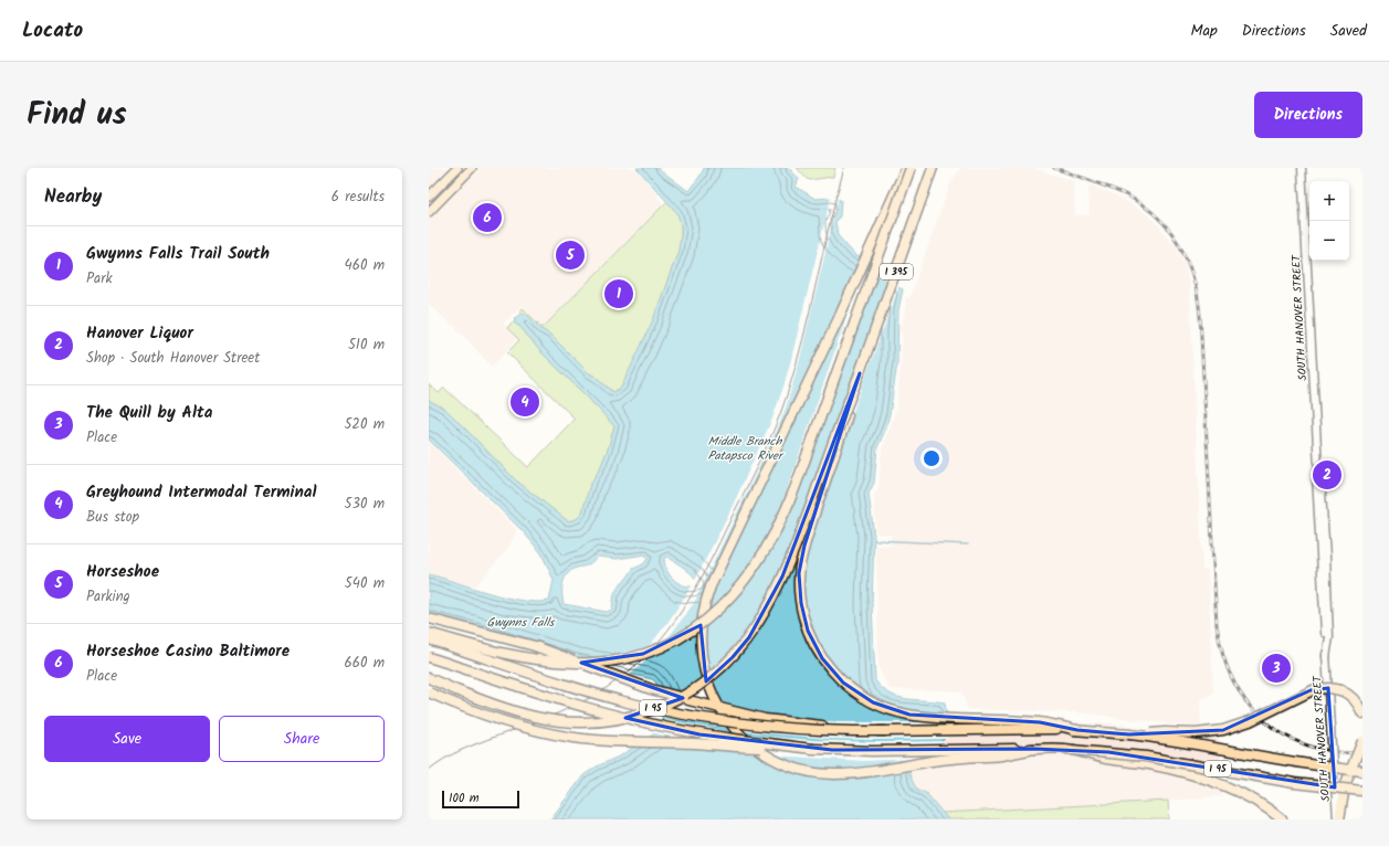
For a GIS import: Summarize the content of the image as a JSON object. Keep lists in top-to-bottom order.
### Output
{
  "streets": {
    "highway": ["I 395", "I 95"],
    "main road": ["SOUTH HANOVER STREET"]
  },
  "water": ["Middle Branch Patapsco River", "Gwynns Falls"],
  "scale_bar": "100 m",
  "page": {
    "header": "Locato",
    "nav": ["Map", "Directions", "Saved"],
    "title": "Find us",
    "buttons": [
      "Directions",
      ["Save", "Share"]
    ],
    "heading": ["Nearby", "6 results"],
    "map_buttons": ["+", "−"],
    "pins": [
      "6",
      "5",
      "1",
      "4",
      "2",
      "3"
    ],
    "list": [
      {
        "mark": "1",
        "name": "Gwynns Falls Trail South",
        "note": "Park",
        "value": "460 m"
      },
      {
        "mark": "2",
        "name": "Hanover Liquor",
        "note": "Shop · South Hanover Street",
        "value": "510 m"
      },
      {
        "mark": "3",
        "name": "The Quill by Alta",
        "note": "Place",
        "value": "520 m"
      },
      {
        "mark": "4",
        "name": "Greyhound Intermodal Terminal",
        "note": "Bus stop",
        "value": "530 m"
      },
      {
        "mark": "5",
        "name": "Horseshoe",
        "note": "Parking",
        "value": "540 m"
      },
      {
        "mark": "6",
        "name": "Horseshoe Casino Baltimore",
        "note": "Place",
        "value": "660 m"
      }
    ],
    "scale": "100 m"
  }
}
